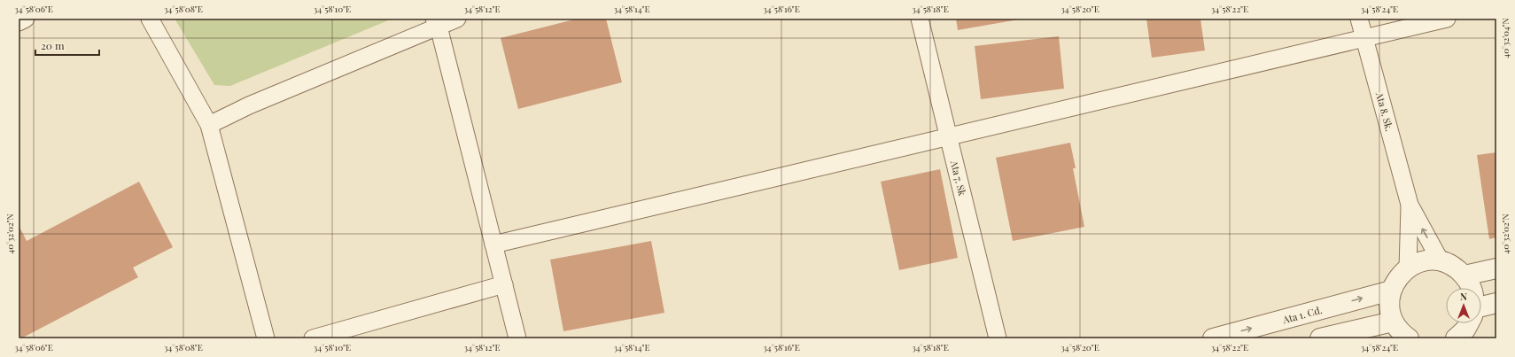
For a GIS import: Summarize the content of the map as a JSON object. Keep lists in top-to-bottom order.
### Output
{
  "streets": {
    "street": ["Ata 8. Sk.", "Ata 7. Sk", "Ata 1. Cd."]
  },
  "scale_bar": "20 m",
  "north": "top",
  "coordinates": [
    "34°58'06\"E",
    "34°58'08\"E",
    "34°58'10\"E",
    "34°58'12\"E",
    "34°58'14\"E",
    "34°58'16\"E",
    "34°58'18\"E",
    "34°58'20\"E",
    "34°58'22\"E",
    "34°58'24\"E",
    "40°32'04\"N",
    "40°32'02\"N"
  ]
}
